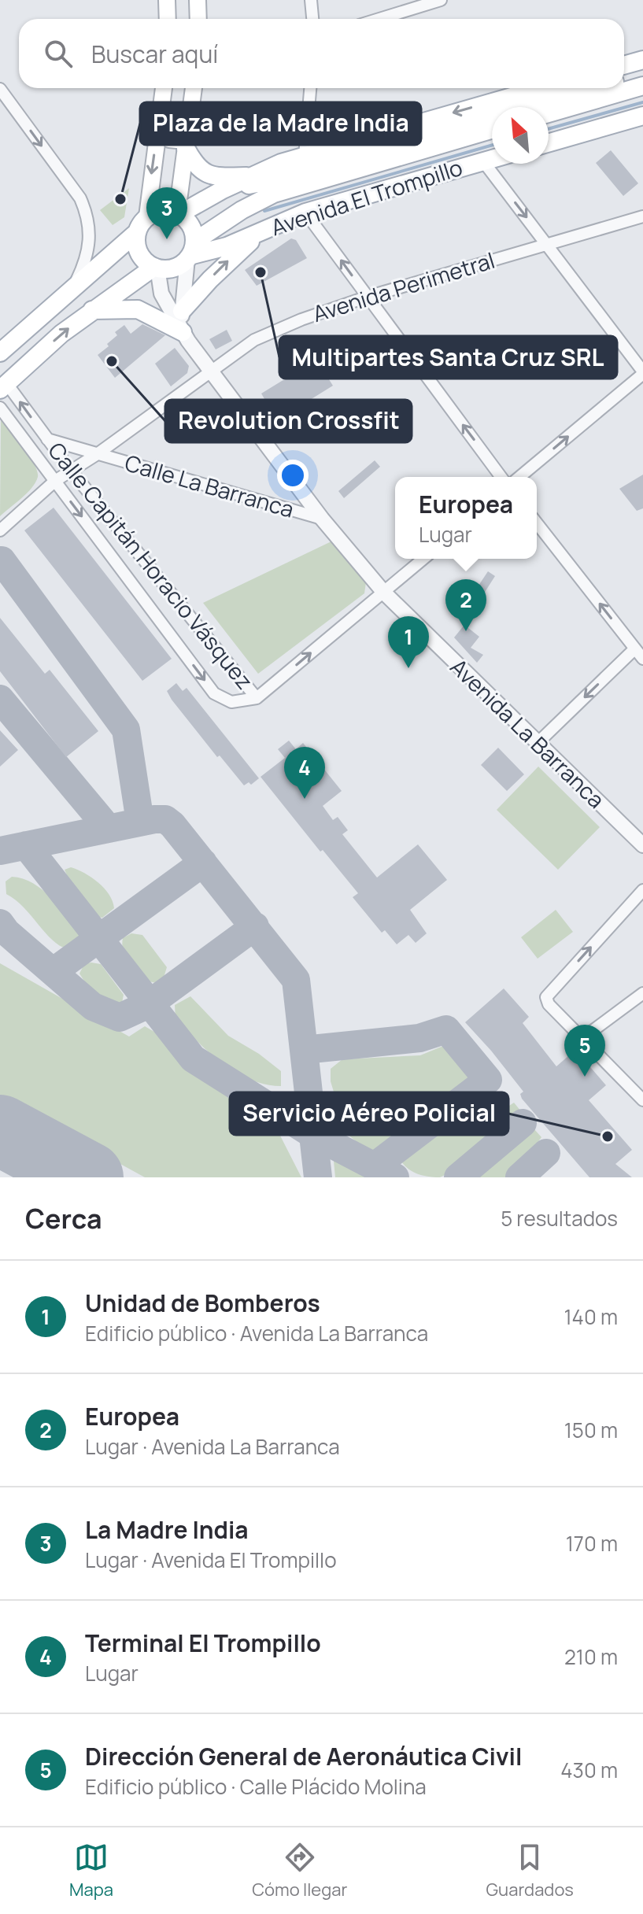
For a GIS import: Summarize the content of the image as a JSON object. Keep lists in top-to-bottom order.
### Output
{
  "streets": {
    "main road": ["Avenida El Trompillo"],
    "street": [
      "Avenida Perimetral",
      "Calle La Barranca",
      "Calle Capitán Horacio Vásquez",
      "Avenida La Barranca"
    ]
  },
  "crossings": [
    ["Avenida El Trompillo", "Avenida La Barranca"],
    ["Avenida Perimetral", "Calle La Barranca"],
    ["Avenida Perimetral", "Calle Capitán Horacio Vásquez"],
    ["Avenida Perimetral", "Avenida La Barranca"],
    ["Calle La Barranca", "Calle Capitán Horacio Vásquez"],
    ["Calle La Barranca", "Avenida La Barranca"]
  ],
  "places": [
    "Plaza de la Madre India",
    "Multipartes Santa Cruz SRL",
    "Revolution Crossfit",
    "Servicio Aéreo Policial"
  ],
  "north": "top left",
  "page": {
    "search": "Buscar aquí",
    "pins": [
      "3",
      "2",
      "1",
      "4",
      "5"
    ],
    "popup": ["Europea", "Lugar"],
    "heading": ["Cerca", "5 resultados"],
    "list": [
      {
        "mark": "1",
        "name": "Unidad de Bomberos",
        "note": "Edificio público · Avenida La Barranca",
        "value": "140 m"
      },
      {
        "mark": "2",
        "name": "Europea",
        "note": "Lugar · Avenida La Barranca",
        "value": "150 m"
      },
      {
        "mark": "3",
        "name": "La Madre India",
        "note": "Lugar · Avenida El Trompillo",
        "value": "170 m"
      },
      {
        "mark": "4",
        "name": "Terminal El Trompillo",
        "note": "Lugar",
        "value": "210 m"
      },
      {
        "mark": "5",
        "name": "Dirección General de Aeronáutica Civil",
        "note": "Edificio público · Calle Plácido Molina",
        "value": "430 m"
      }
    ],
    "nav": ["Mapa", "Cómo llegar", "Guardados"]
  }
}
